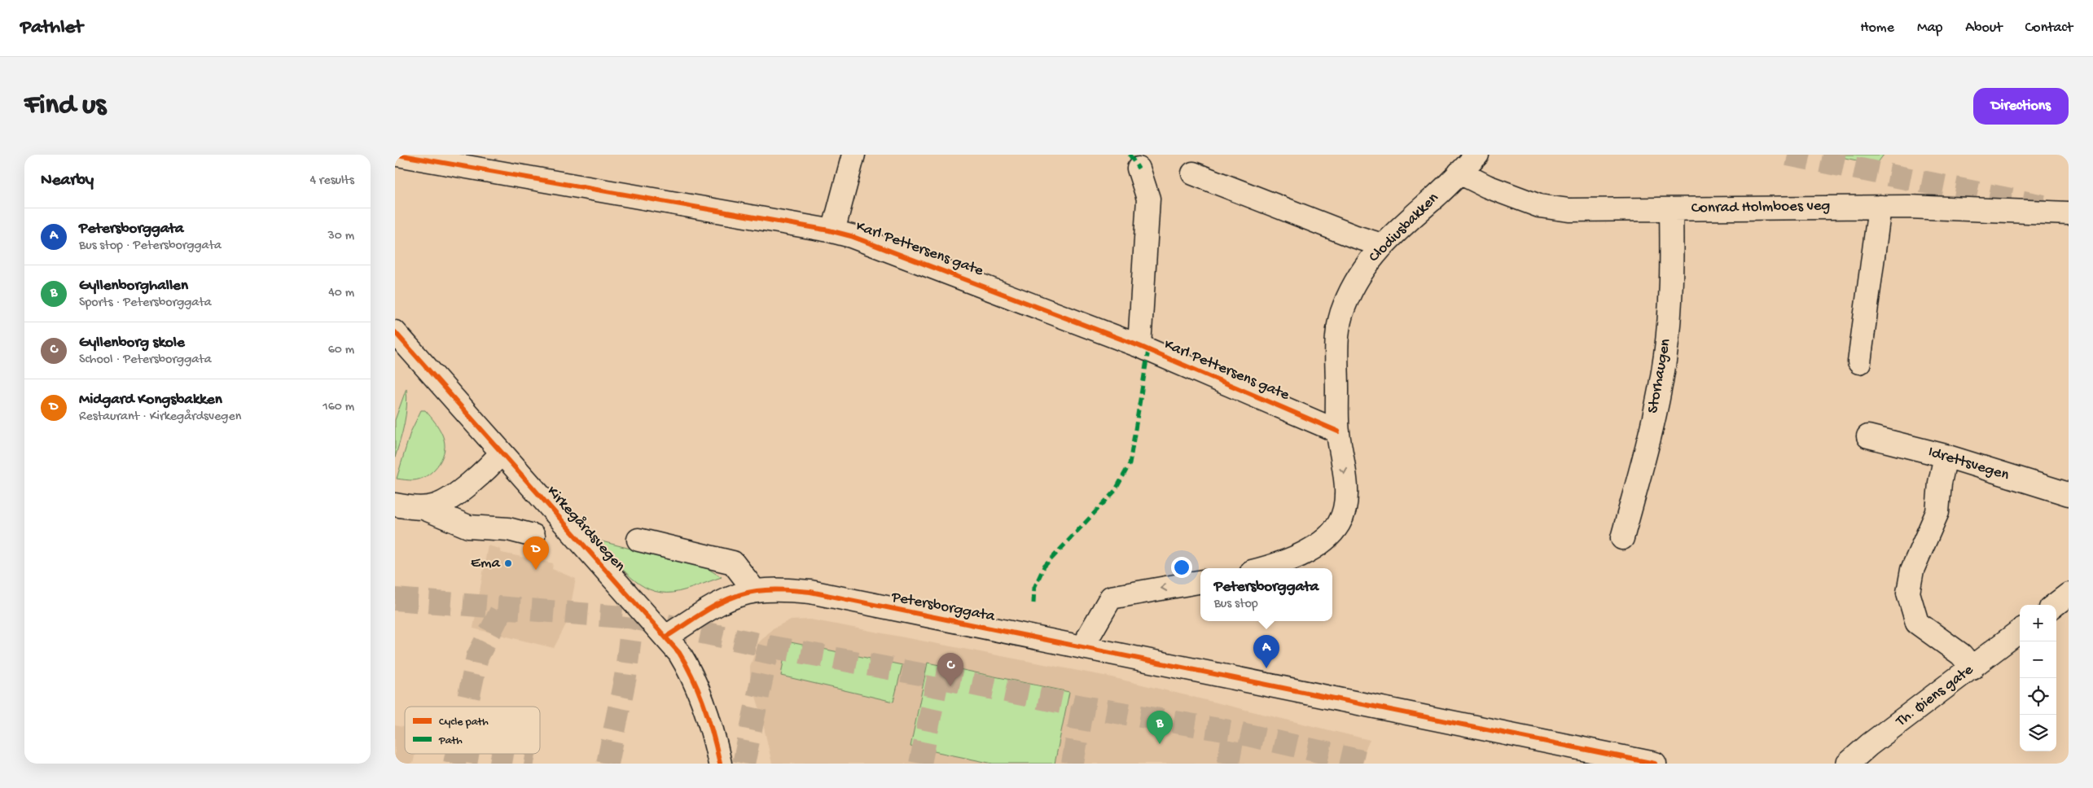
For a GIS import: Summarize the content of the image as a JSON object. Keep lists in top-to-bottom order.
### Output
{
  "streets": {
    "street": [
      "Conrad Holmboes veg",
      "Clodiusbakken",
      "Karl Pettersens gate",
      "Storhaugen",
      "Idrettsvegen",
      "Kirkegårdsvegen",
      "Petersborggata",
      "Th. Øiens gate"
    ]
  },
  "crossings": [
    ["Conrad Holmboes veg", "Clodiusbakken"],
    ["Conrad Holmboes veg", "Storhaugen"],
    ["Clodiusbakken", "Karl Pettersens gate"],
    ["Kirkegårdsvegen", "Petersborggata"]
  ],
  "places": ["Ema"],
  "legend": ["Cycle path", "Path"],
  "page": {
    "header": "Pathlet",
    "nav": [
      "Home",
      "Map",
      "About",
      "Contact"
    ],
    "buttons": "Directions",
    "title": "Find us",
    "heading": ["Nearby", "4 results"],
    "list": [
      {
        "mark": "A",
        "name": "Petersborggata",
        "note": "Bus stop · Petersborggata",
        "value": "30 m"
      },
      {
        "mark": "B",
        "name": "Gyllenborghallen",
        "note": "Sports · Petersborggata",
        "value": "40 m"
      },
      {
        "mark": "C",
        "name": "Gyllenborg skole",
        "note": "School · Petersborggata",
        "value": "60 m"
      },
      {
        "mark": "D",
        "name": "Midgard Kongsbakken",
        "note": "Restaurant · Kirkegårdsvegen",
        "value": "160 m"
      }
    ],
    "pins": [
      "D",
      "A",
      "C",
      "B"
    ],
    "popup": ["Petersborggata", "Bus stop"],
    "map_buttons": ["+", "−"]
  }
}
